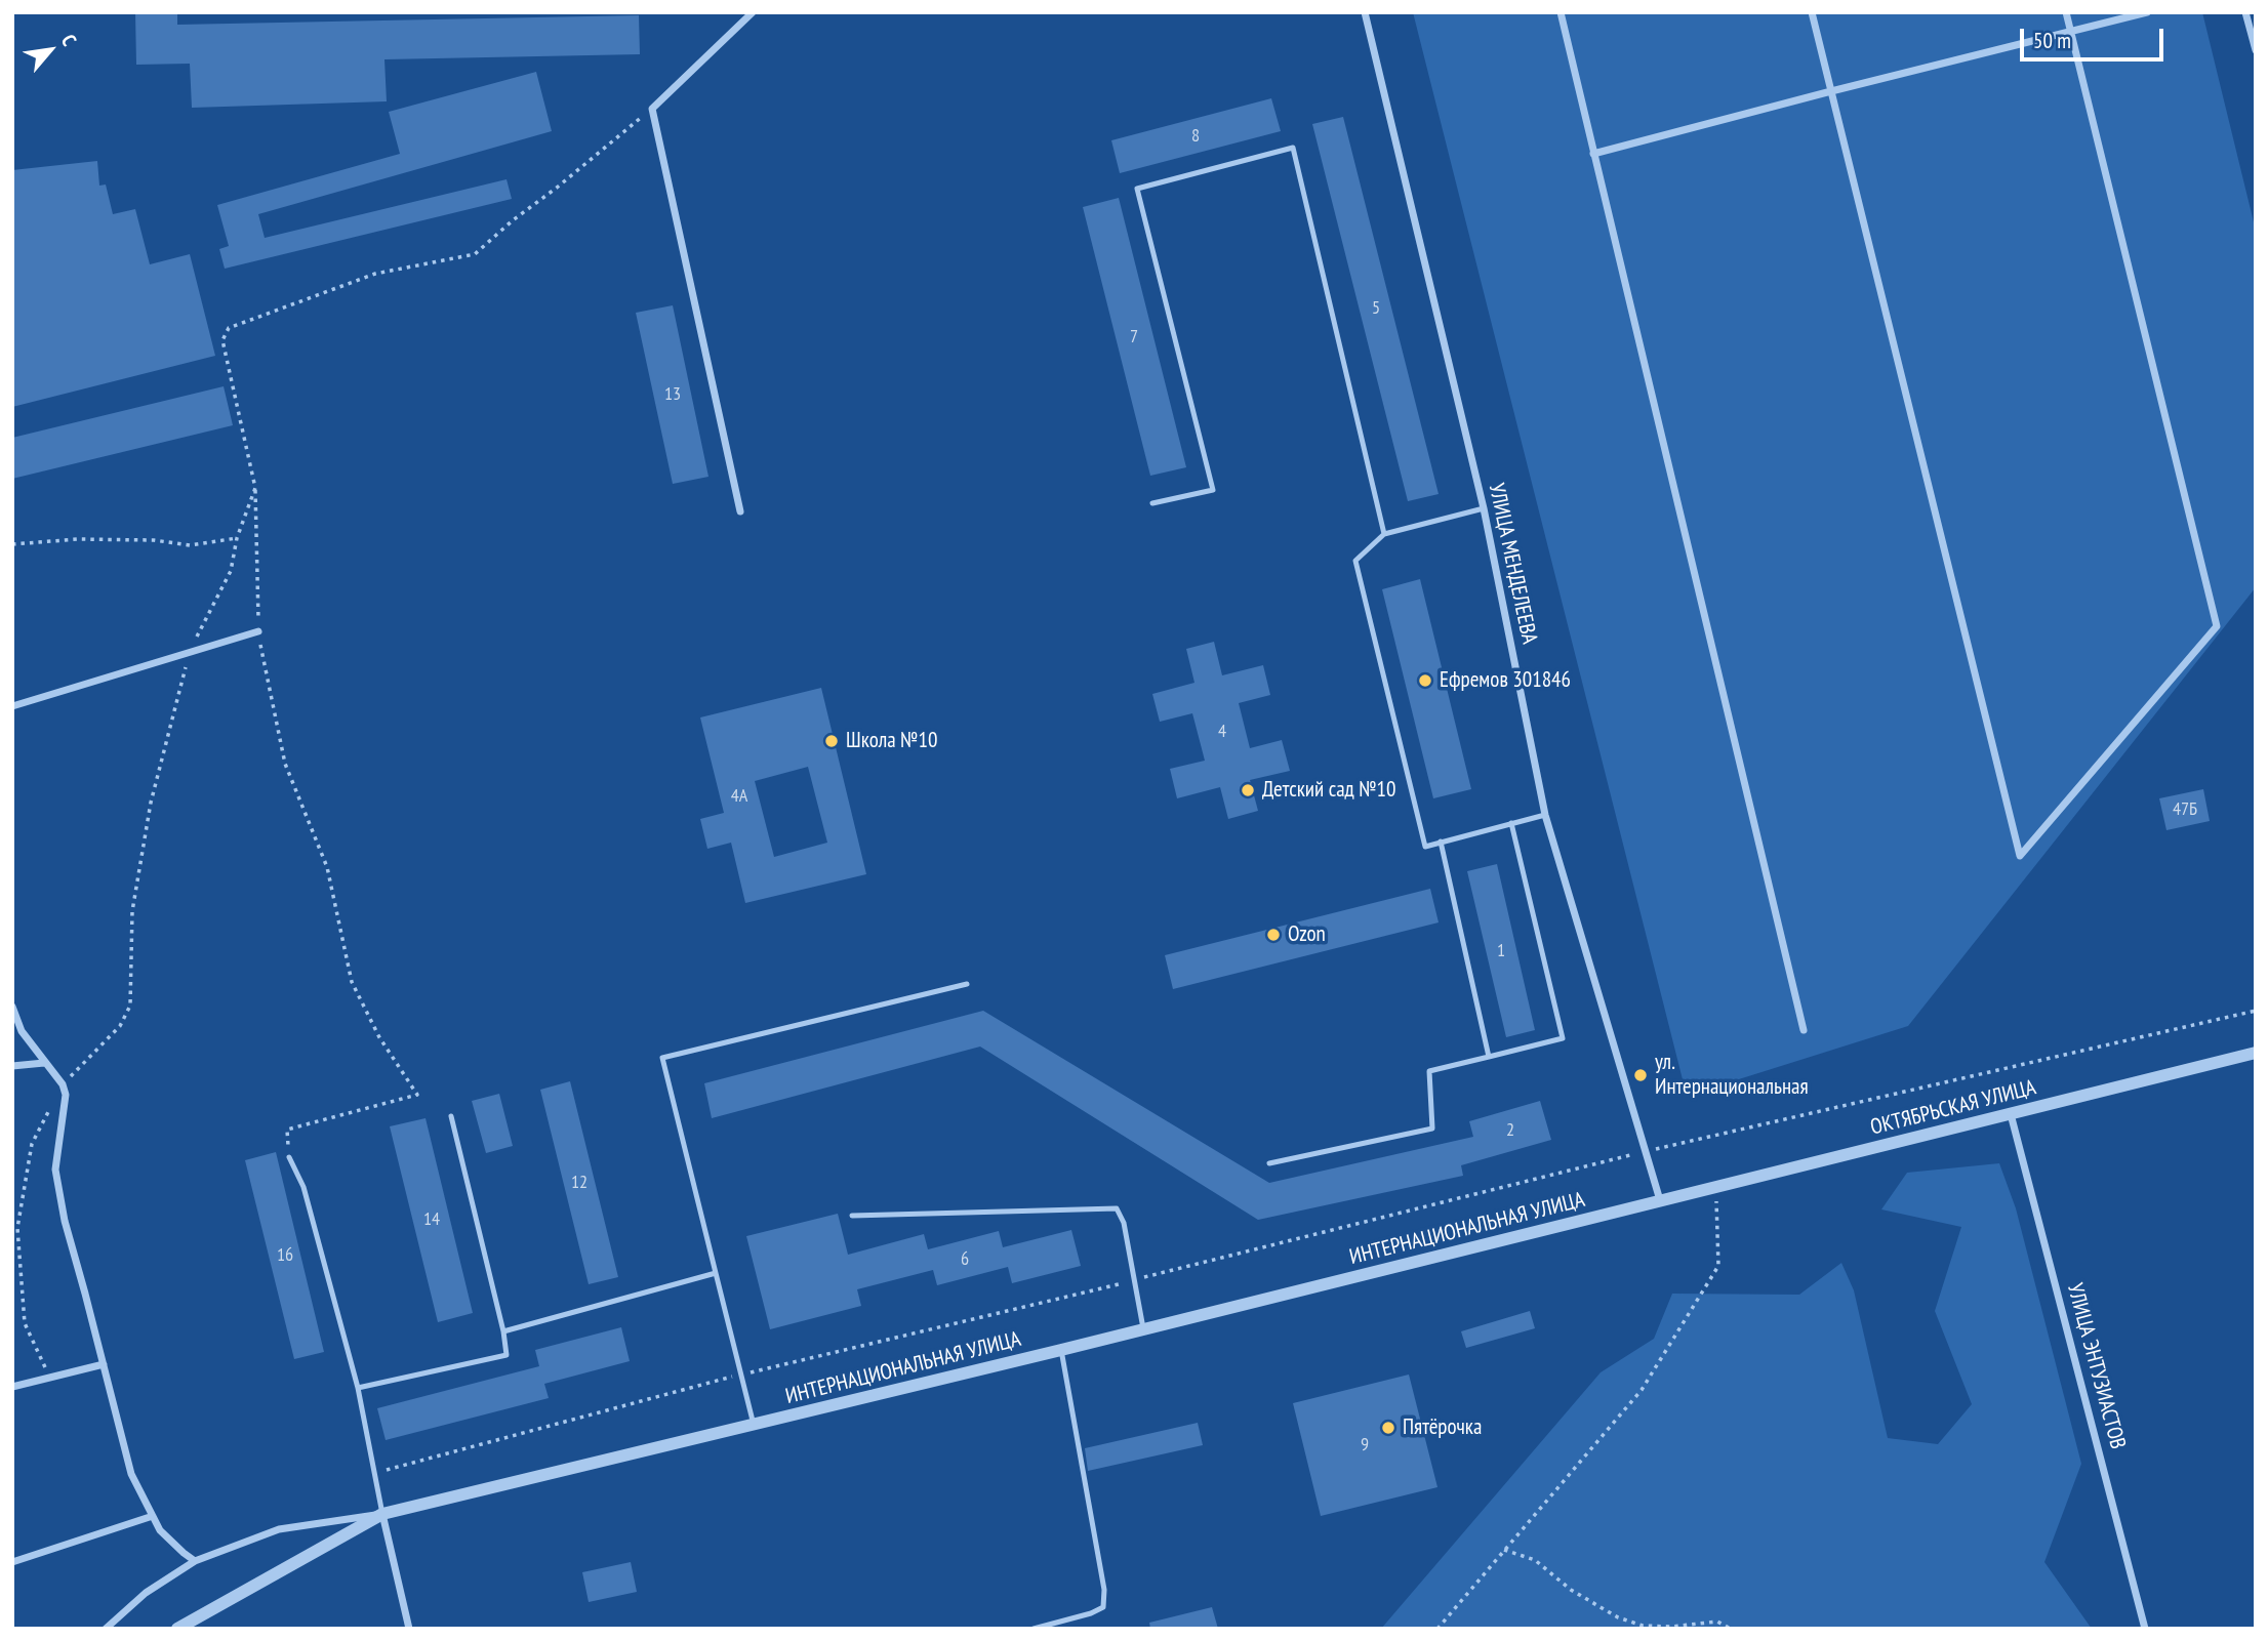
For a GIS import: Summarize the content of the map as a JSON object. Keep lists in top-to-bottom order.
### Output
{
  "streets": {
    "street": [
      "УЛИЦА МЕНДЕЛЕЕВА",
      "ОКТЯБРЬСКАЯ УЛИЦА",
      "ИНТЕРНАЦИОНАЛЬНАЯ УЛИЦА",
      "УЛИЦА ЭНТУЗИАСТОВ"
    ]
  },
  "crossings": [
    ["УЛИЦА МЕНДЕЛЕЕВА", "ОКТЯБРЬСКАЯ УЛИЦА"],
    ["УЛИЦА МЕНДЕЛЕЕВА", "ИНТЕРНАЦИОНАЛЬНАЯ УЛИЦА"],
    ["ОКТЯБРЬСКАЯ УЛИЦА", "ИНТЕРНАЦИОНАЛЬНАЯ УЛИЦА"],
    ["ОКТЯБРЬСКАЯ УЛИЦА", "УЛИЦА ЭНТУЗИАСТОВ"]
  ],
  "places": [
    "Ефремов 301846",
    "Школа №10",
    "Детский сад №10",
    "Ozon",
    "ул. Интернациональная",
    "Пятёрочка"
  ],
  "house_numbers": [
    "8",
    "5",
    "7",
    "13",
    "4",
    "4А",
    "47Б",
    "1",
    "2",
    "12",
    "14",
    "16",
    "6",
    "9"
  ],
  "scale_bar": "50 m",
  "north": "top right"
}
